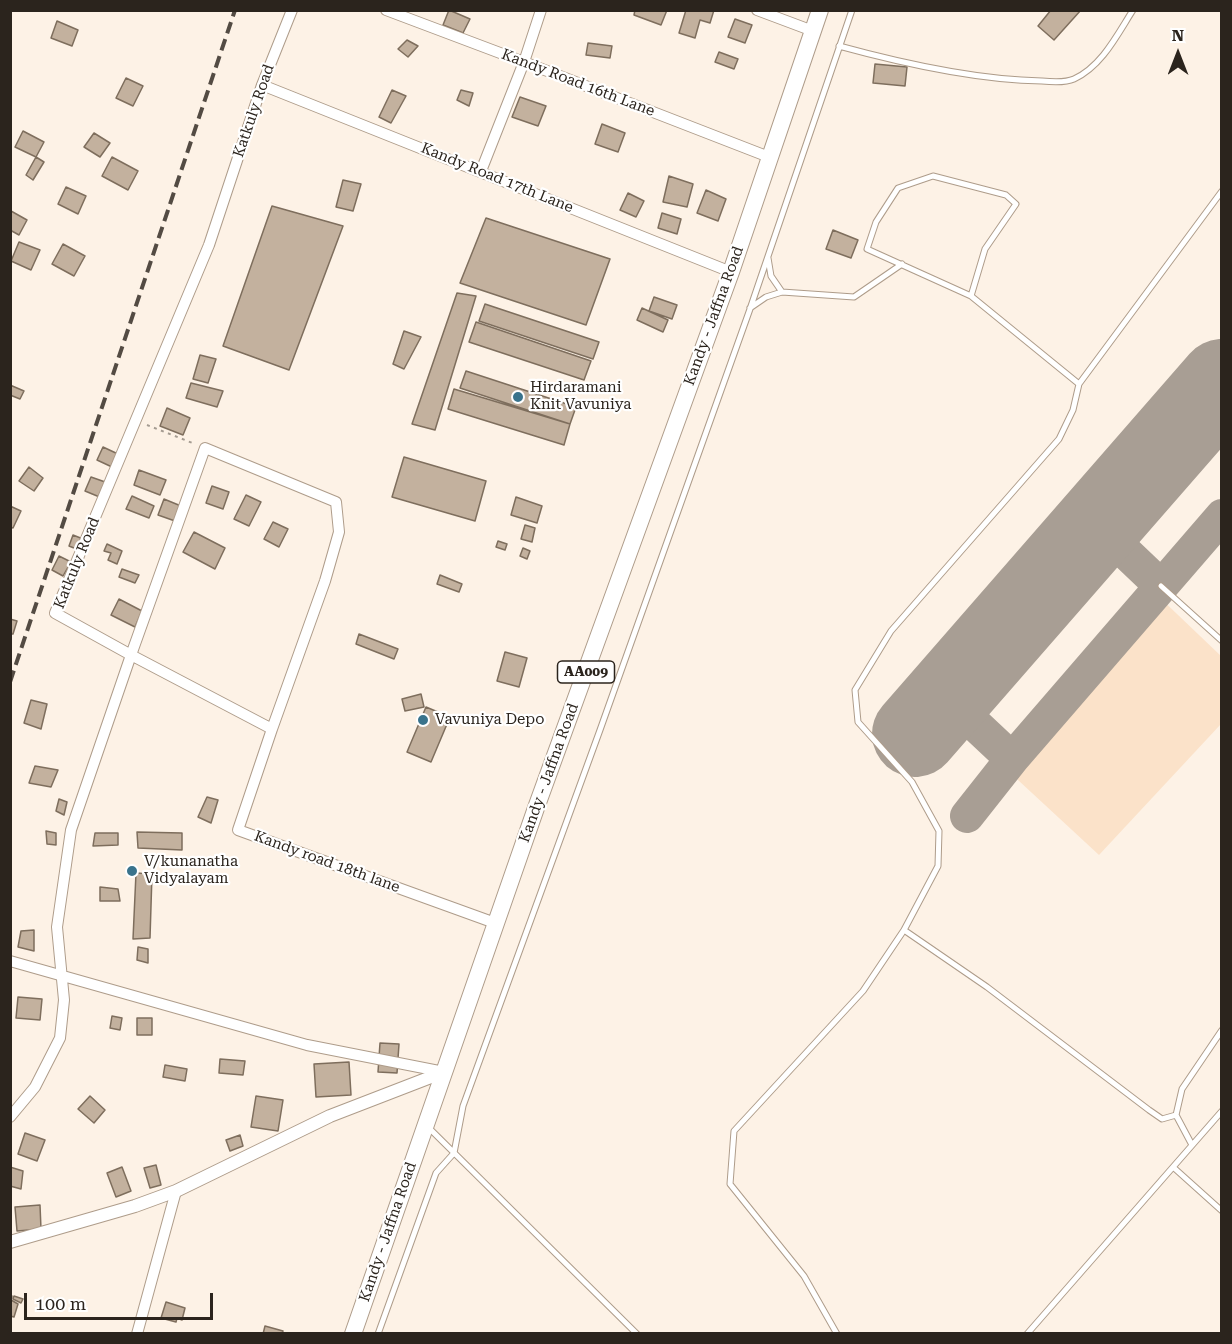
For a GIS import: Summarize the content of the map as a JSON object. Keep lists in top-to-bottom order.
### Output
{
  "streets": {
    "highway": ["Kandy - Jaffna Road", "AA009"],
    "street": [
      "Kandy Road 16th Lane",
      "Katkuly Road",
      "Kandy Road 17th Lane",
      "Kandy road 18th lane"
    ]
  },
  "crossings": [
    ["Kandy Road 16th Lane", "Kandy - Jaffna Road"],
    ["Katkuly Road", "Kandy Road 17th Lane"],
    ["Kandy Road 17th Lane", "Kandy - Jaffna Road"],
    ["Kandy - Jaffna Road", "Kandy road 18th lane"]
  ],
  "places": ["Hirdaramani Knit Vavuniya", "Vavuniya Depo", "V/kunanatha Vidyalayam"],
  "scale_bar": "100 m",
  "north": "top"
}
